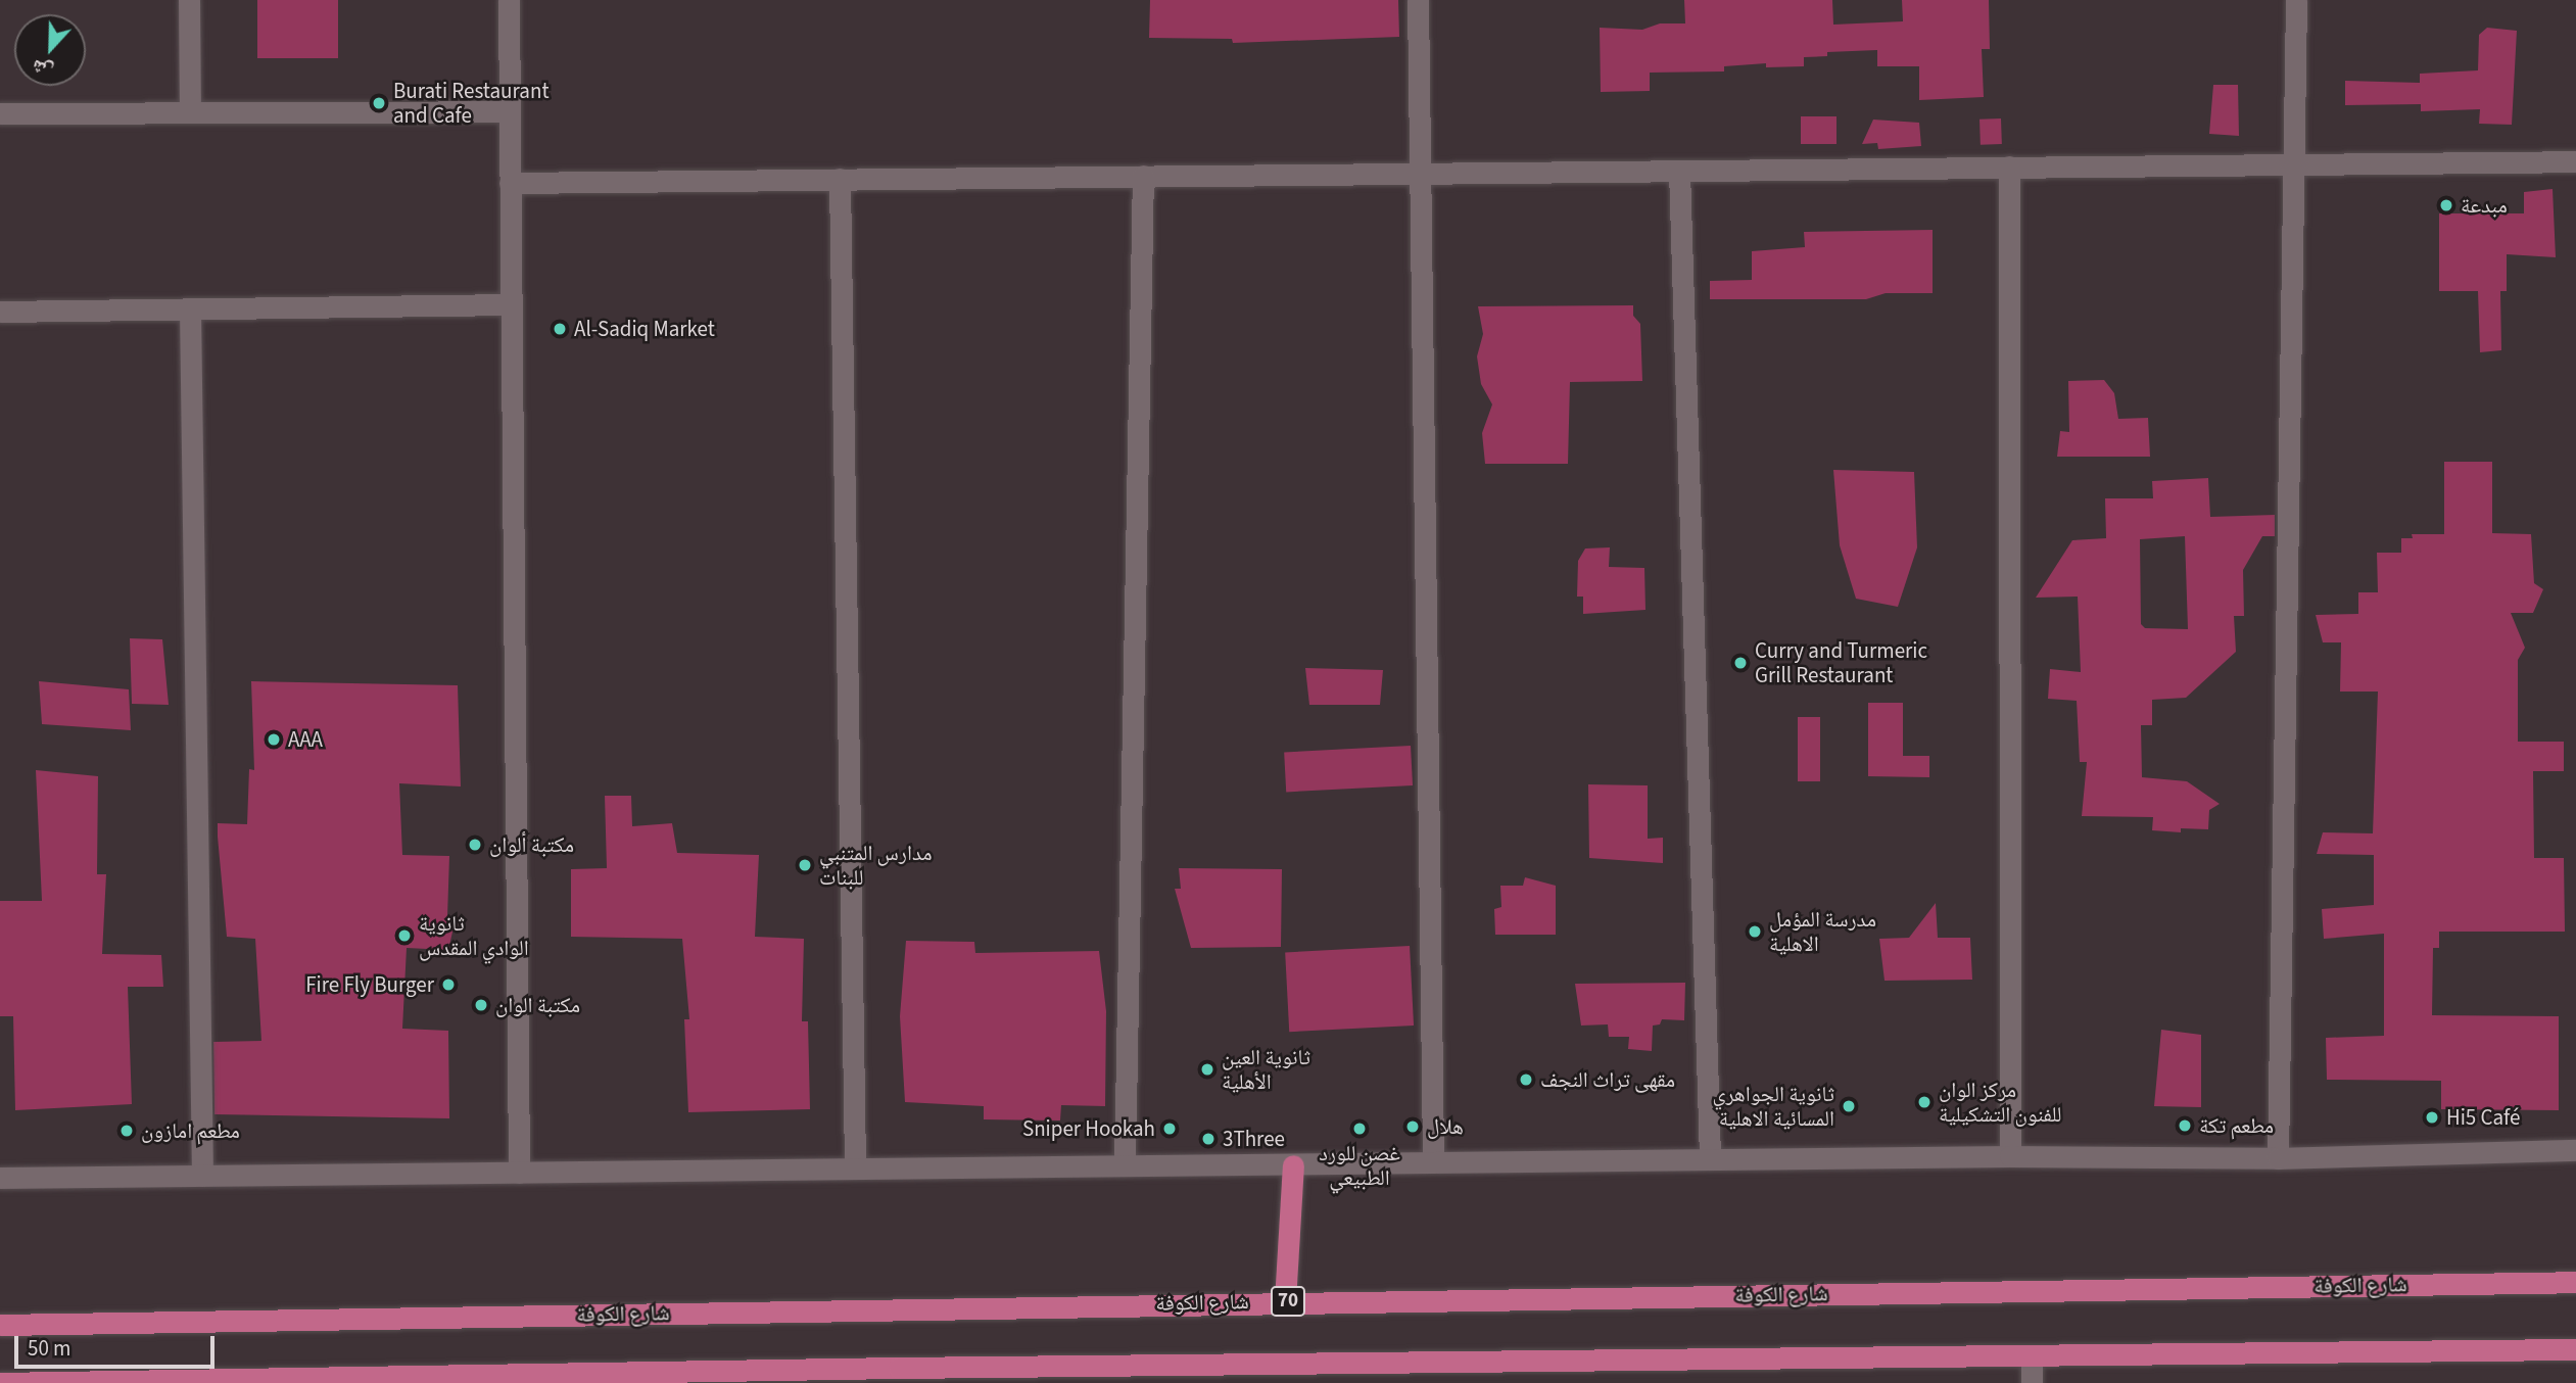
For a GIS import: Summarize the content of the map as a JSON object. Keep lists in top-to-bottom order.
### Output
{
  "streets": {
    "highway": ["شارع الكوفة", "70"]
  },
  "places": [
    "Burati Restaurant and Cafe",
    "مبدعة",
    "Al-Sadiq Market",
    "Curry and Turmeric Grill Restaurant",
    "AAA",
    "مكتبة ألوان",
    "مدارس المتنبي للبنات",
    "مدرسة المؤمل الاهلية",
    "ثانوية الوادي المقدس",
    "Fire Fly Burger",
    "مكتبة الوان",
    "ثانوية العين الأهلية",
    "مقهى تراث النجف",
    "مركز الوان للفنون التشكيلية",
    "ثانوية الجواهري المسائية الاهلية",
    "Hi5 Café",
    "مطعم تكة",
    "هلال",
    "Sniper Hookah",
    "غصن للورد الطبيعي",
    "مطعم امازون",
    "3Three"
  ],
  "scale_bar": "50 m",
  "north": "bottom"
}
